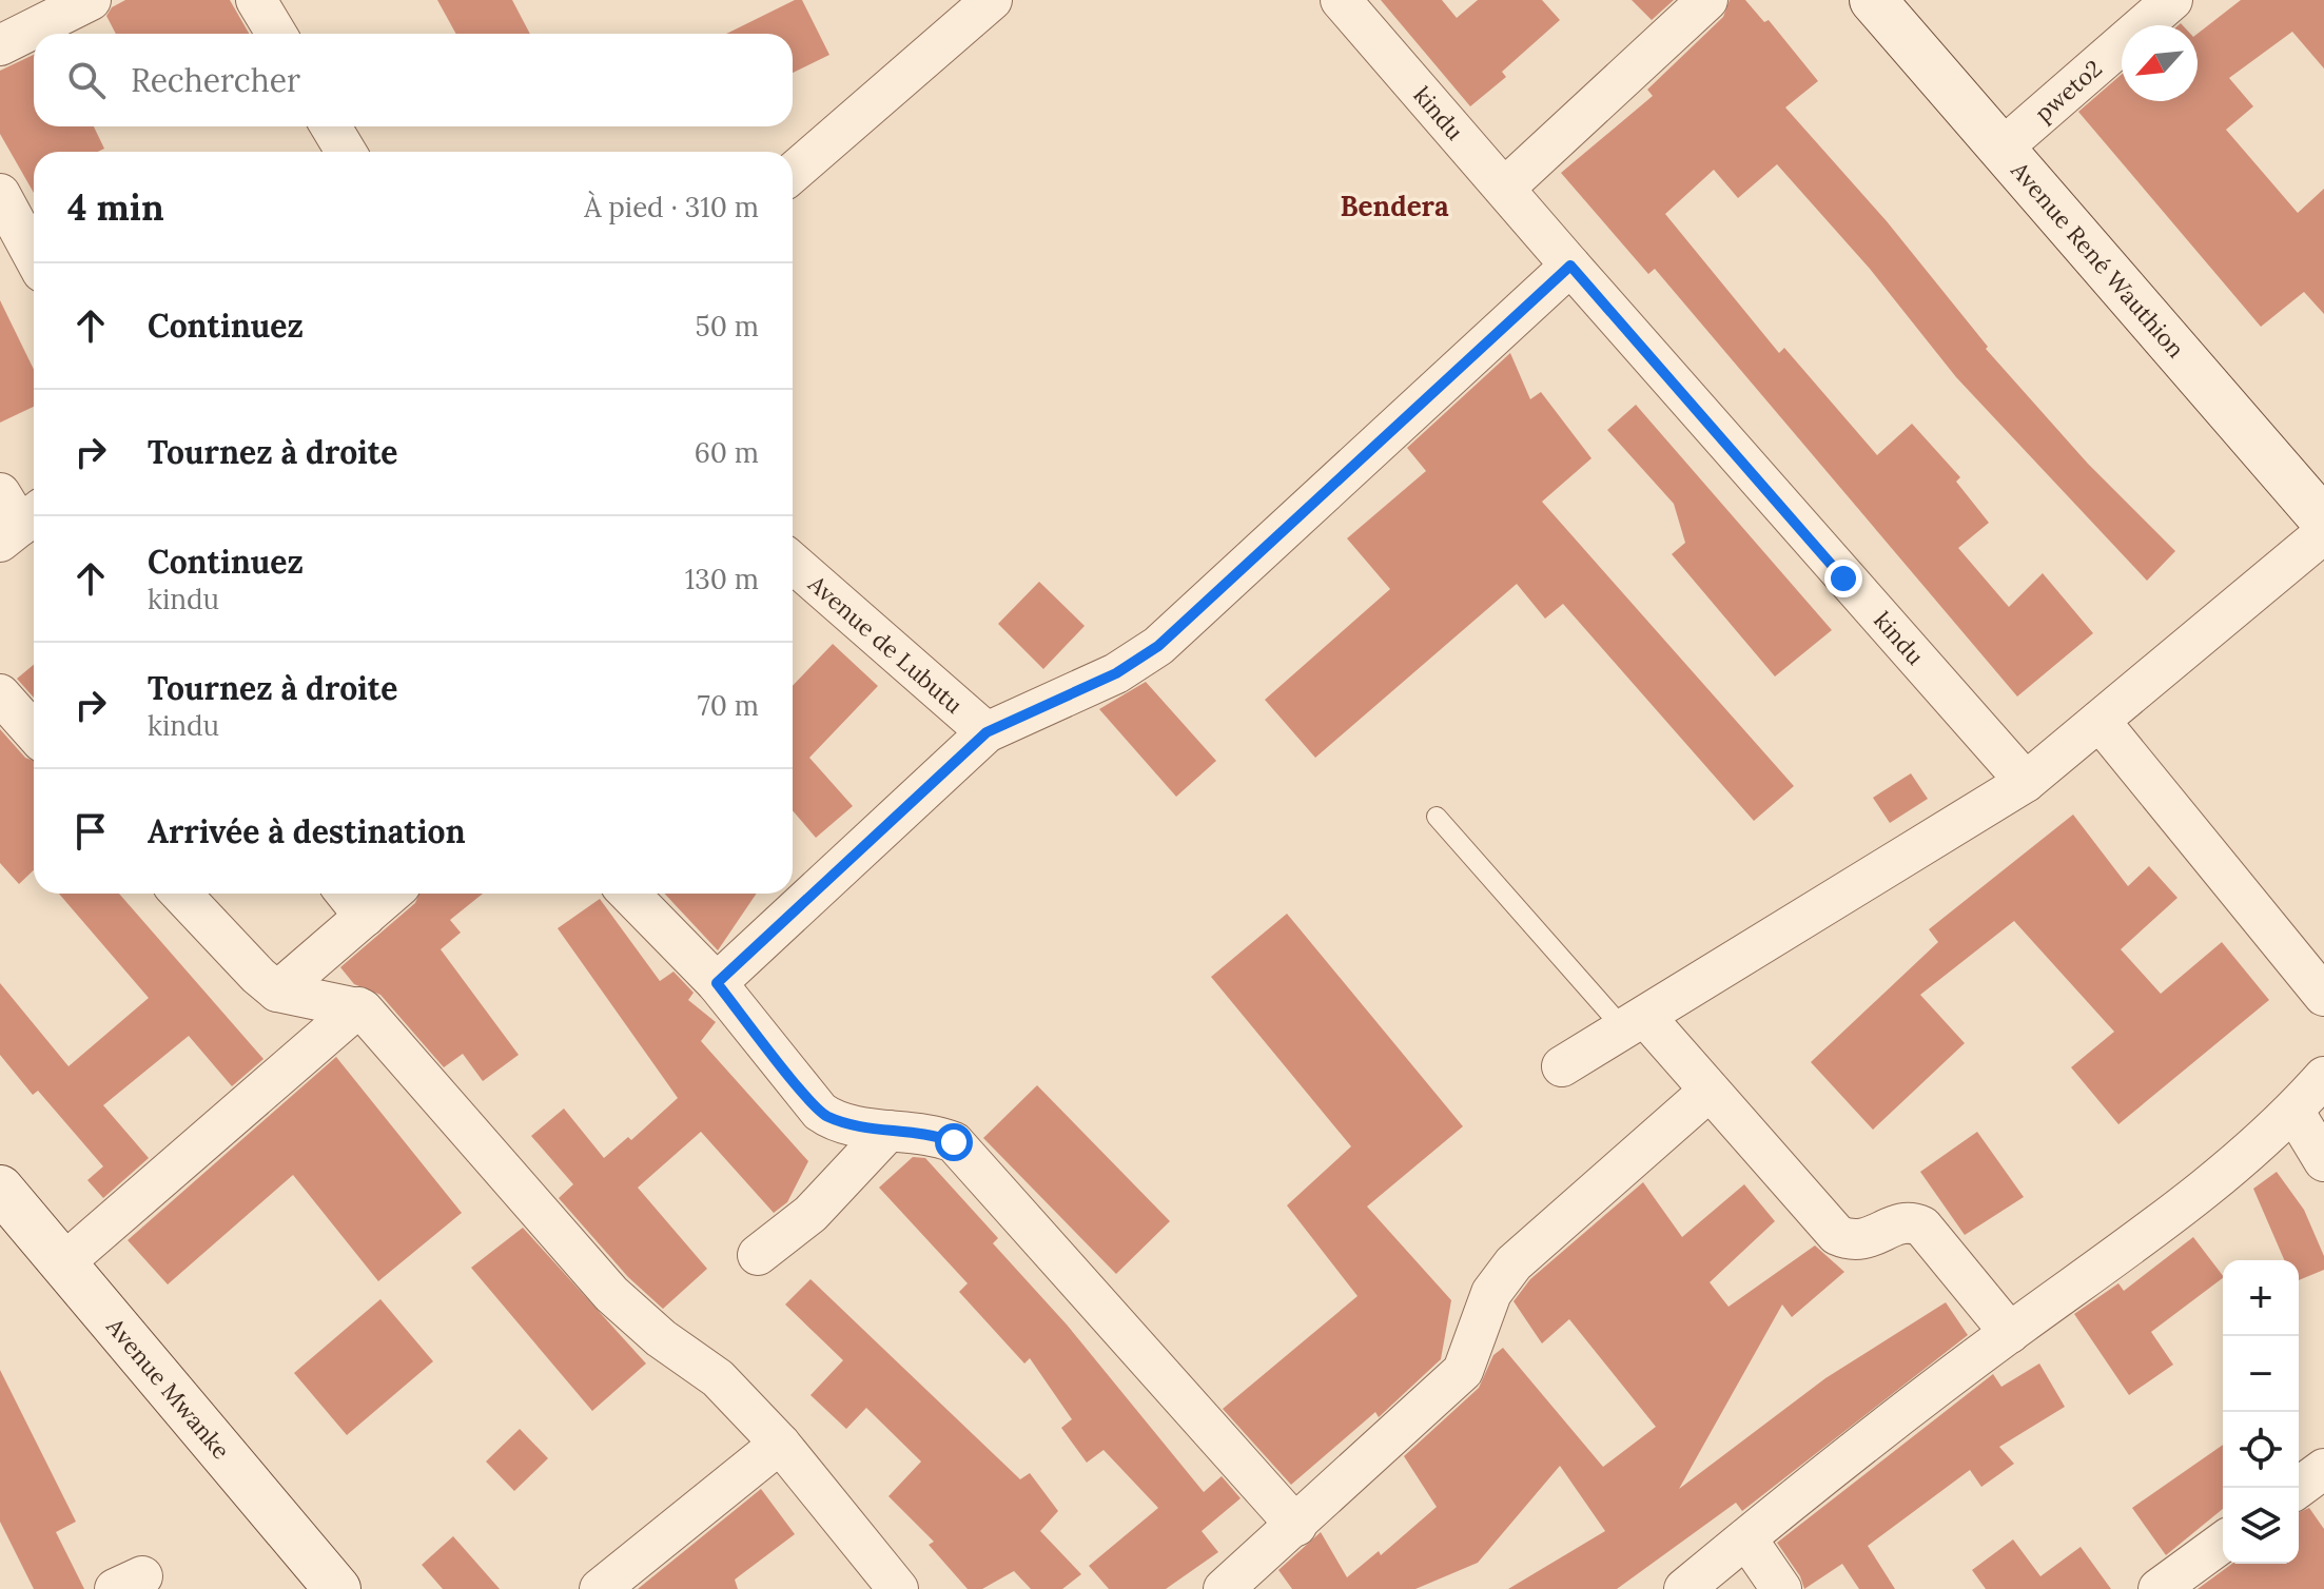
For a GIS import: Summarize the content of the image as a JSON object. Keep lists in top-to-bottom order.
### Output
{
  "streets": {
    "street": [
      "pweto2",
      "kindu",
      "Avenue René Wauthion",
      "Avenue de Lubutu",
      "Avenue Mwanke"
    ]
  },
  "crossings": [
    ["pweto2", "Avenue René Wauthion"]
  ],
  "districts": ["Bendera"],
  "north": "bottom left",
  "page": {
    "search": "Rechercher",
    "heading": ["4 min", "À pied · 310 m"],
    "list": [
      ["Continuez", "50 m"],
      ["Tournez à droite", "60 m"],
      ["Continuez", "kindu", "130 m"],
      ["Tournez à droite", "kindu", "70 m"],
      "Arrivée à destination"
    ],
    "map_buttons": ["+", "−"]
  }
}
